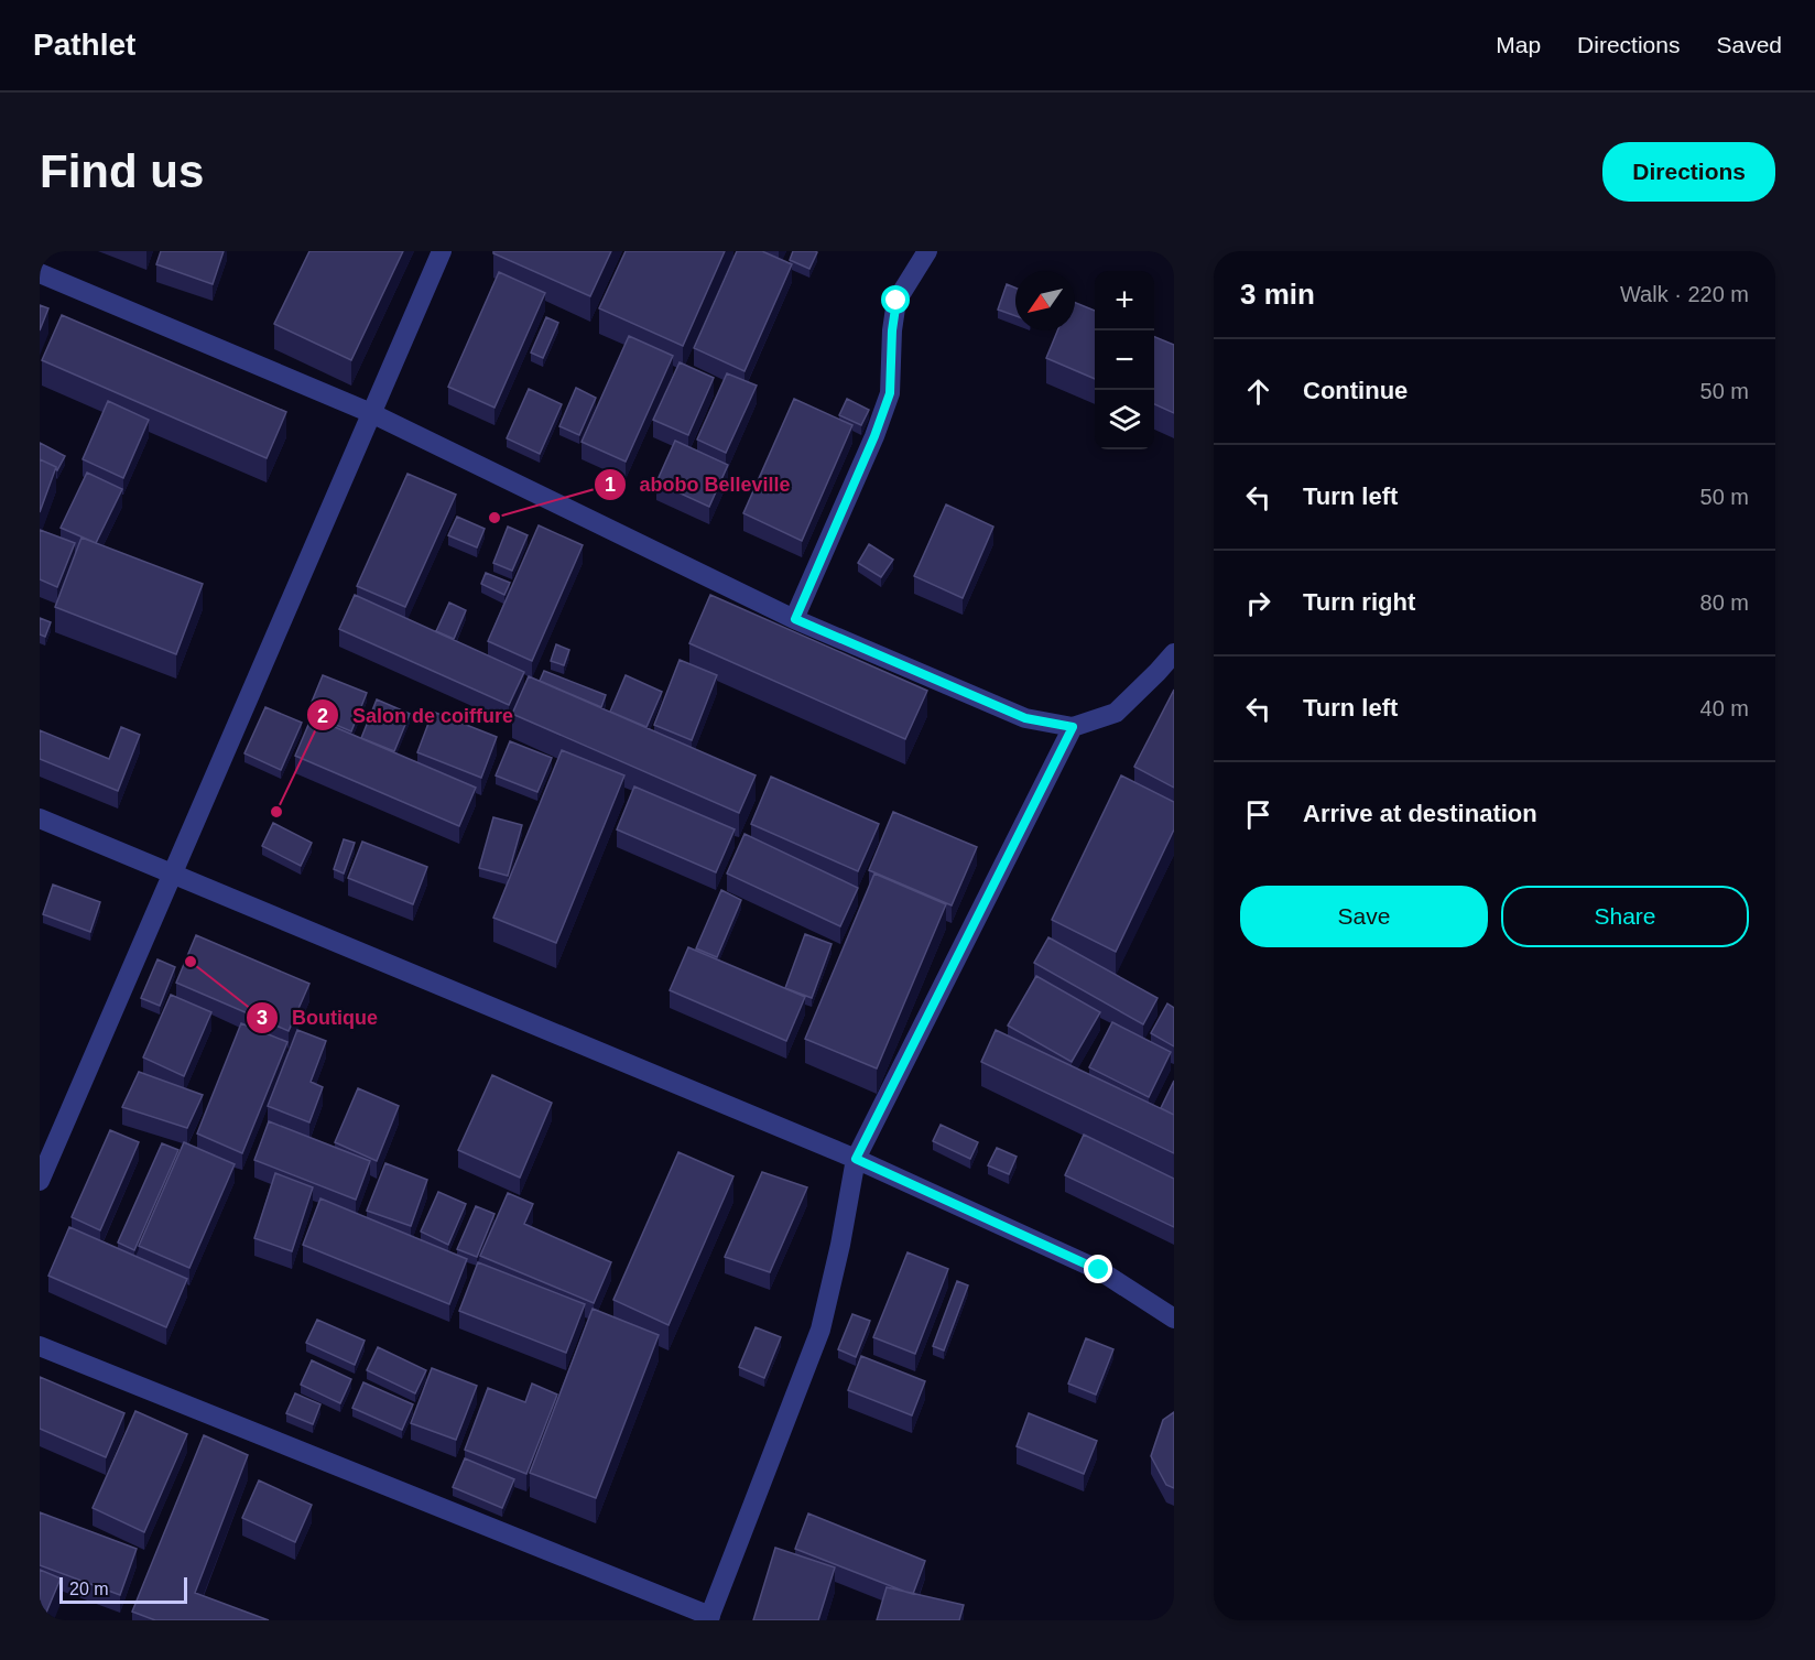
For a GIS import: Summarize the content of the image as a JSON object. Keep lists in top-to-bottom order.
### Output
{
  "places": ["abobo Belleville", "Salon de coiffure", "Boutique"],
  "scale_bar": "20 m",
  "north": "bottom left",
  "page": {
    "header": "Pathlet",
    "nav": ["Map", "Directions", "Saved"],
    "buttons": [
      "Directions",
      ["Save", "Share"]
    ],
    "title": "Find us",
    "heading": ["3 min", "Walk · 220 m"],
    "map_buttons": ["+", "−"],
    "list": [
      ["Continue", "50 m"],
      ["Turn left", "50 m"],
      ["Turn right", "80 m"],
      ["Turn left", "40 m"],
      "Arrive at destination"
    ],
    "scale": "20 m"
  }
}
